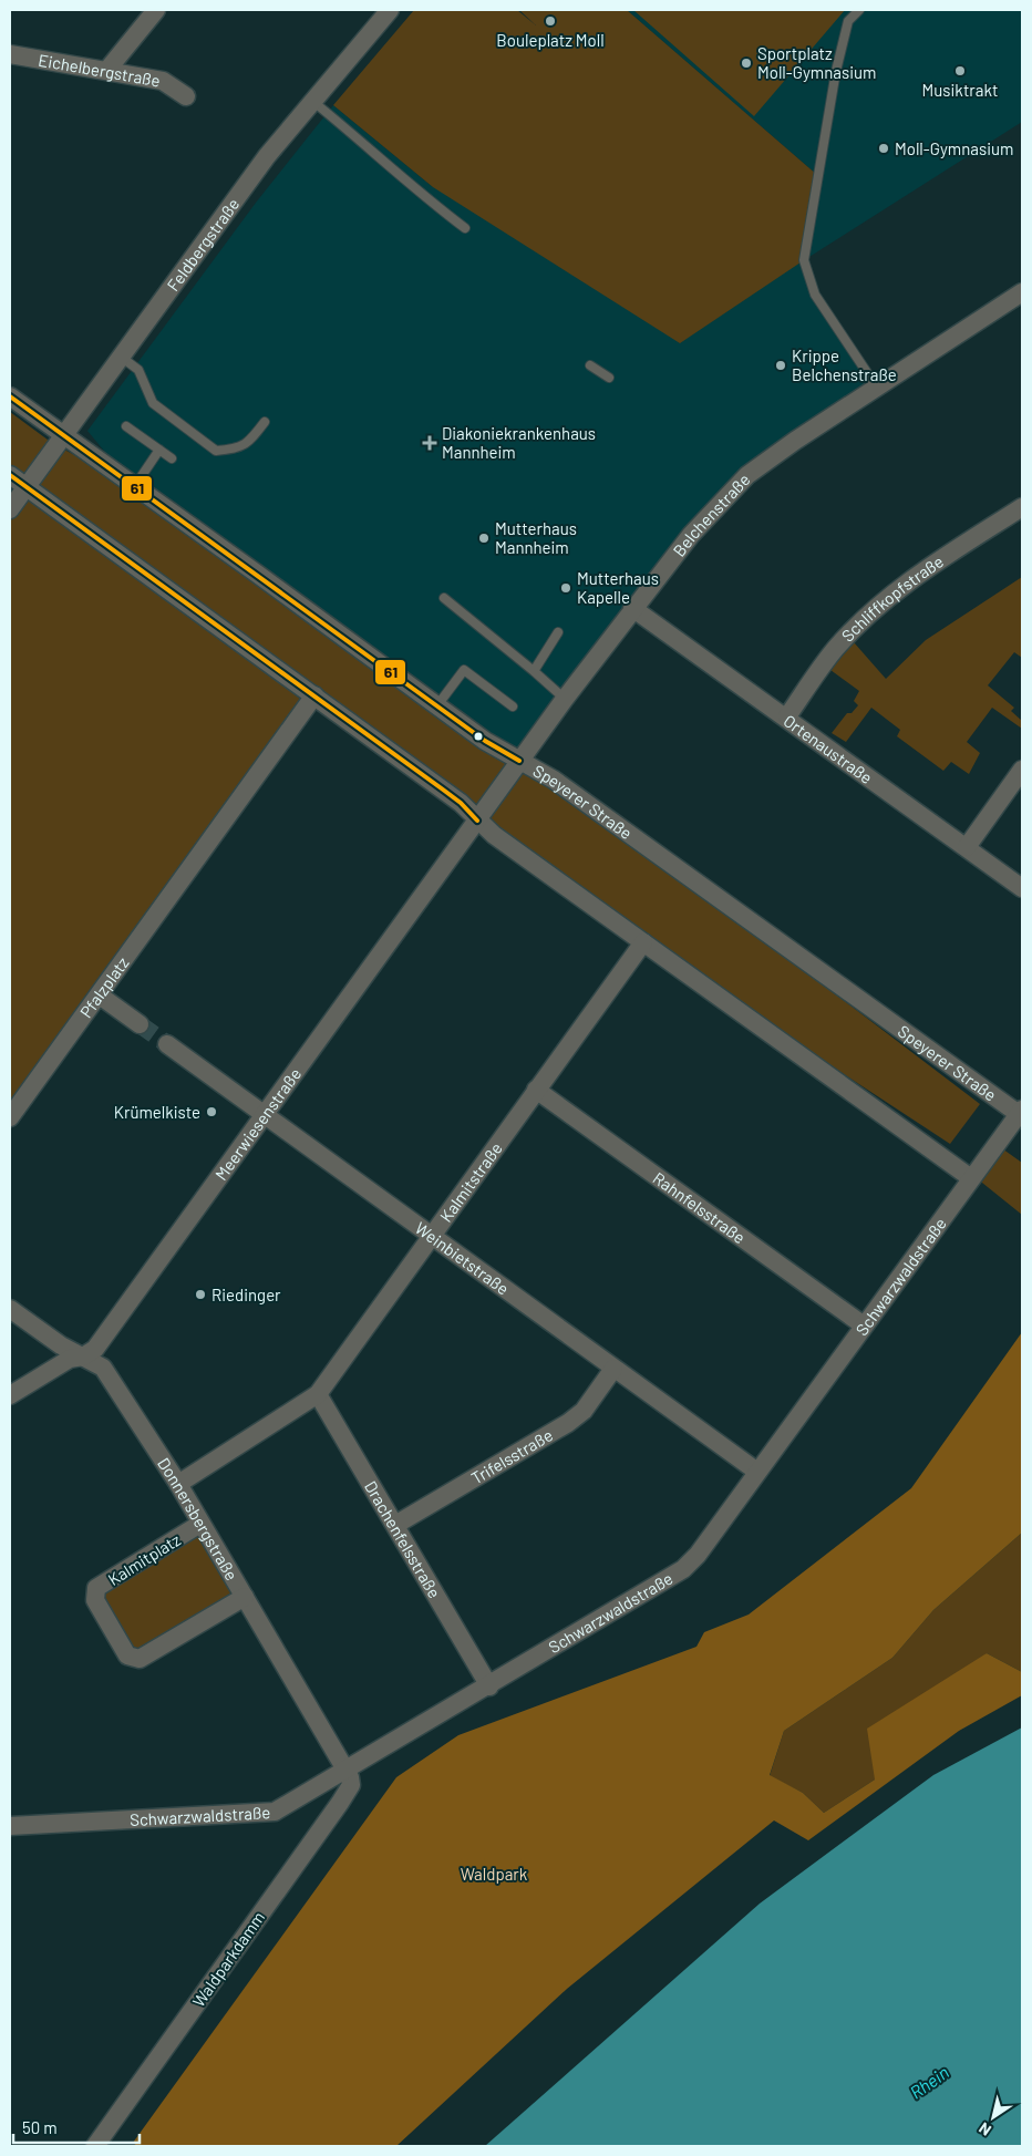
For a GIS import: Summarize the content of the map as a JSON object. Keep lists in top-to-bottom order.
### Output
{
  "streets": {
    "street": [
      "Eichelbergstraße",
      "Feldbergstraße",
      "Belchenstraße",
      "Schliffkopfstraße",
      "Ortenaustraße",
      "Speyerer Straße",
      "Pfalzplatz",
      "Meerwiesenstraße",
      "Kalmitstraße",
      "Rahnfelsstraße",
      "Weinbietstraße",
      "Schwarzwaldstraße",
      "Trifelsstraße",
      "Donnersbergstraße",
      "Drachenfelsstraße",
      "Kalmitplatz",
      "Waldparkdamm"
    ]
  },
  "crossings": [
    ["Feldbergstraße", "Speyerer Straße"],
    ["Belchenstraße", "Ortenaustraße"],
    ["Belchenstraße", "Speyerer Straße"],
    ["Belchenstraße", "Meerwiesenstraße"],
    ["Schliffkopfstraße", "Ortenaustraße"],
    ["Speyerer Straße", "Schwarzwaldstraße"],
    ["Meerwiesenstraße", "Weinbietstraße"],
    ["Meerwiesenstraße", "Donnersbergstraße"],
    ["Kalmitstraße", "Rahnfelsstraße"],
    ["Kalmitstraße", "Weinbietstraße"],
    ["Kalmitstraße", "Donnersbergstraße"],
    ["Kalmitstraße", "Drachenfelsstraße"],
    ["Rahnfelsstraße", "Schwarzwaldstraße"],
    ["Weinbietstraße", "Schwarzwaldstraße"],
    ["Weinbietstraße", "Trifelsstraße"],
    ["Schwarzwaldstraße", "Donnersbergstraße"],
    ["Schwarzwaldstraße", "Drachenfelsstraße"],
    ["Schwarzwaldstraße", "Waldparkdamm"],
    ["Trifelsstraße", "Drachenfelsstraße"],
    ["Donnersbergstraße", "Kalmitplatz"],
    ["Donnersbergstraße", "Waldparkdamm"]
  ],
  "water": ["Rhein"],
  "parks": ["Waldpark"],
  "places": {
    "other": [
      "Bouleplatz Moll",
      "Sportplatz Moll-Gymnasium",
      "Musiktrakt",
      "Moll-Gymnasium",
      "Krippe Belchenstraße",
      "Mutterhaus Mannheim",
      "Mutterhaus Kapelle",
      "Krümelkiste",
      "Riedinger"
    ],
    "health": ["Diakoniekrankenhaus Mannheim"]
  },
  "lines": ["transit line 61"],
  "scale_bar": "50 m",
  "north": "bottom left"
}
